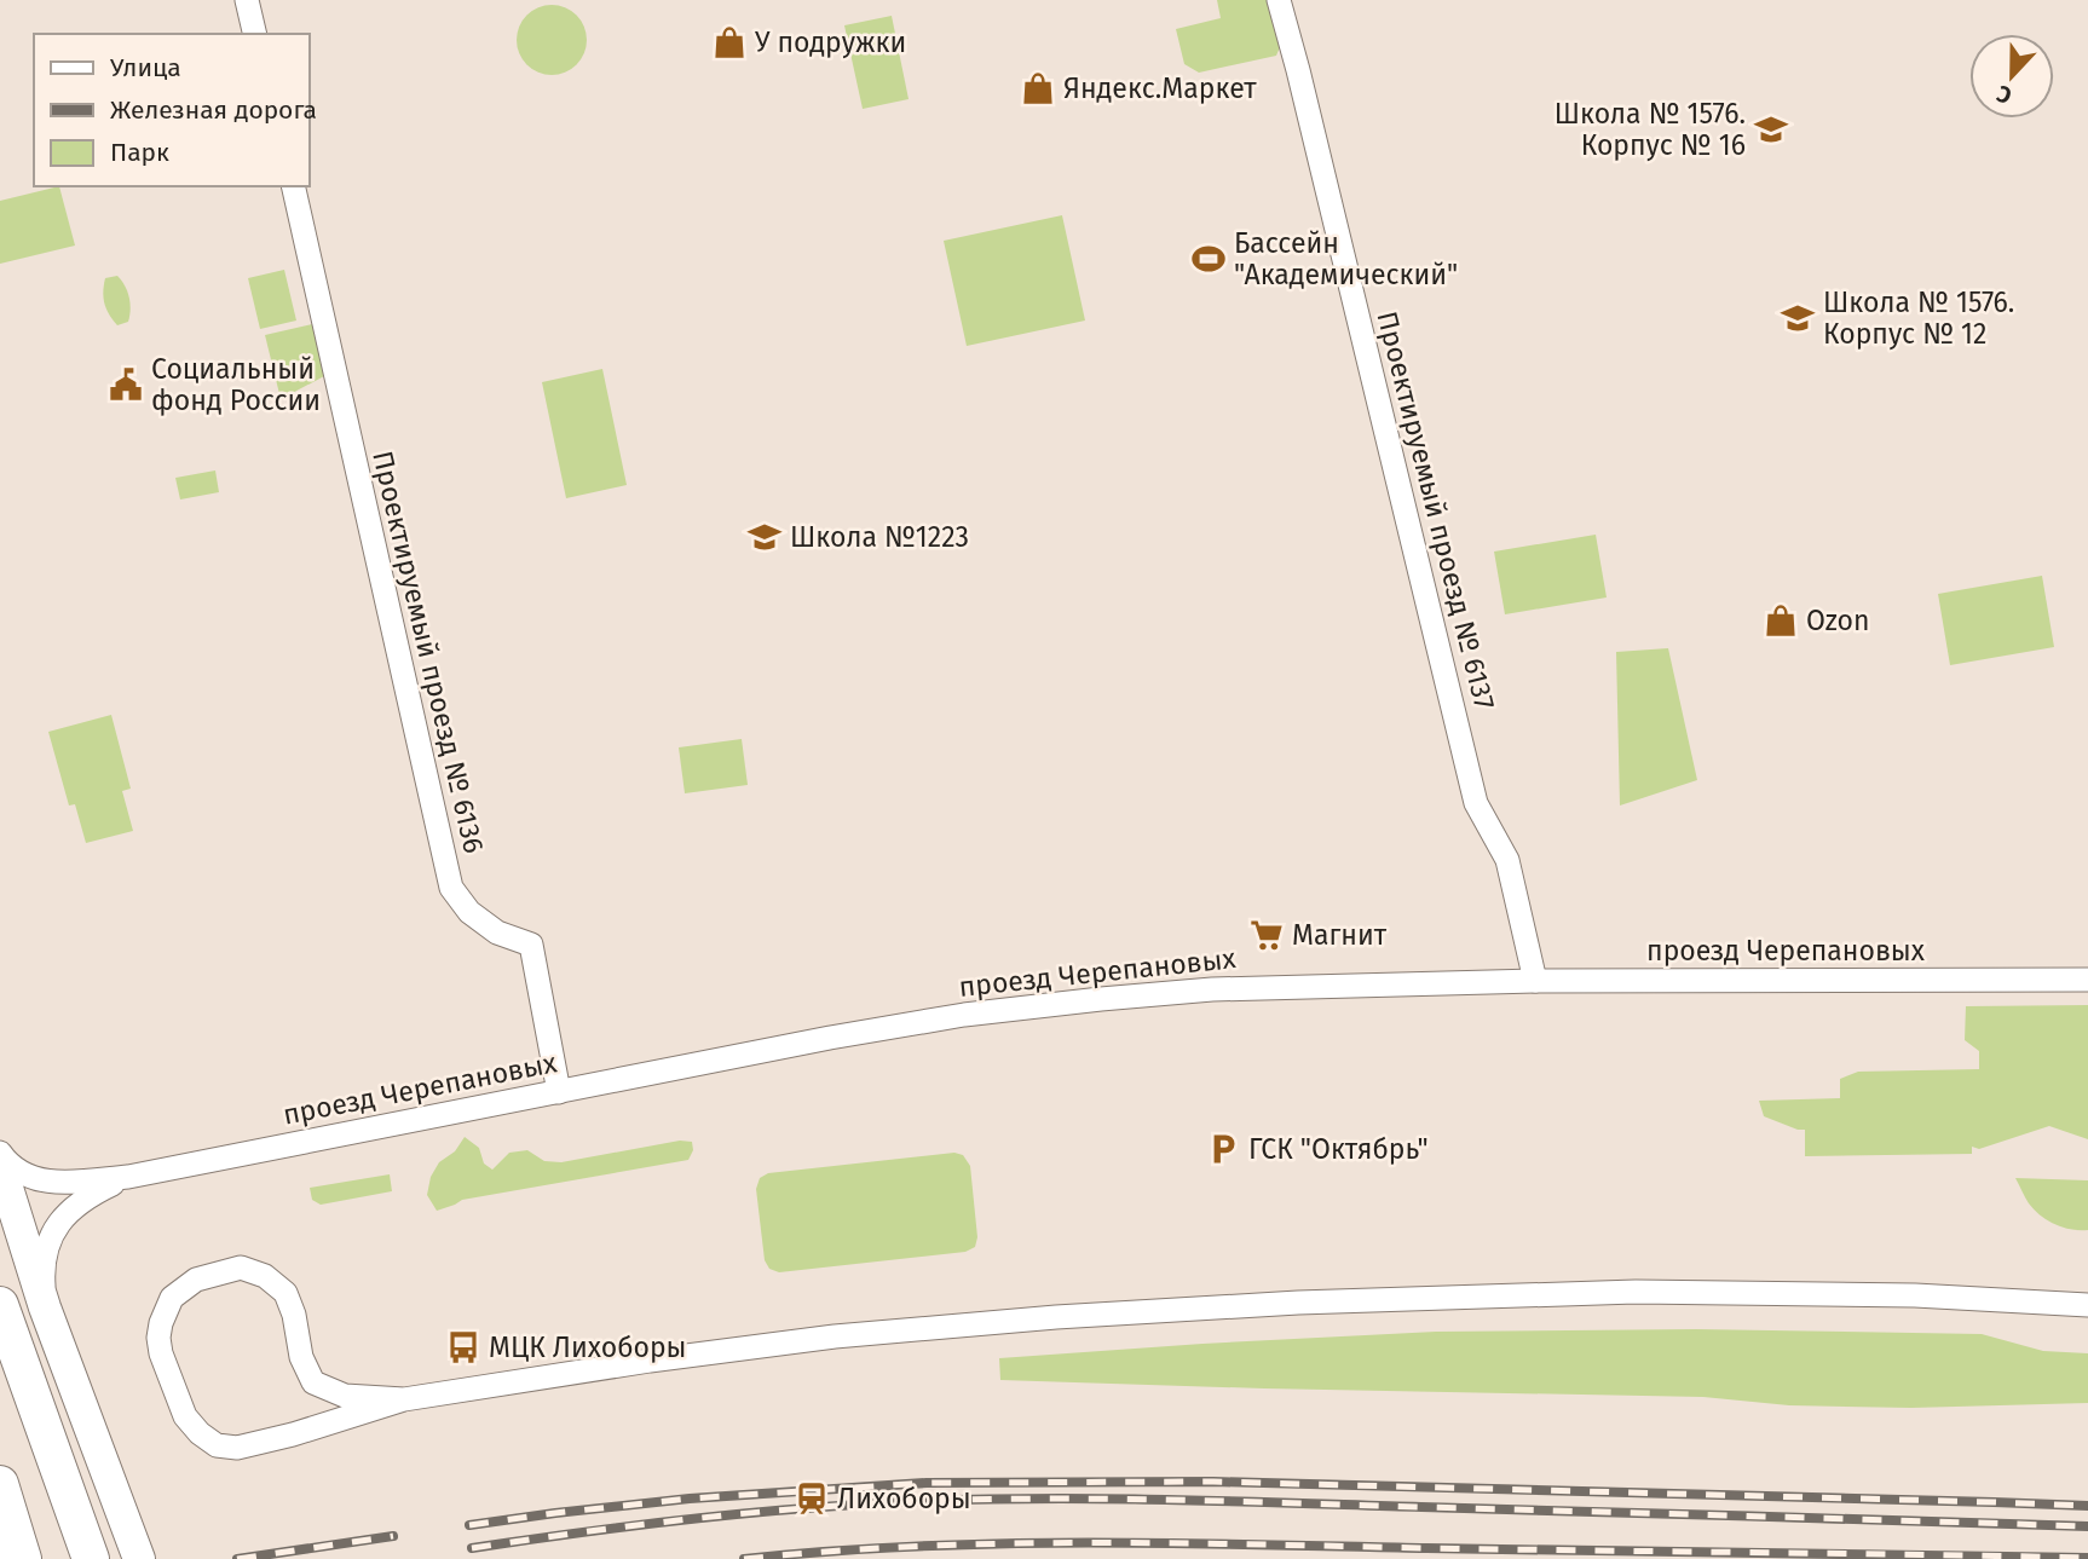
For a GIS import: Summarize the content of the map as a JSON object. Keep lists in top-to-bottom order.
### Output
{
  "streets": {
    "street": ["Проектируемый проезд № 6137", "Проектируемый проезд № 6136", "проезд Черепановых"]
  },
  "crossings": [
    ["Проектируемый проезд № 6137", "проезд Черепановых"],
    ["Проектируемый проезд № 6136", "проезд Черепановых"]
  ],
  "places": {
    "shop": ["У подружки", "Яндекс.Маркет", "Ozon"],
    "school or university": ["Школа № 1576. Корпус № 16", "Школа № 1576. Корпус № 12", "Школа №1223"],
    "sports": ["Бассейн \"Академический\""],
    "public building": ["Социальный фонд России"],
    "supermarket": ["Магнит"],
    "parking": ["ГСК \"Октябрь\""],
    "bus stop": ["МЦК Лихоборы"],
    "station": ["Лихоборы"]
  },
  "legend": ["Улица", "Железная дорога", "Парк"],
  "north": "bottom"
}
